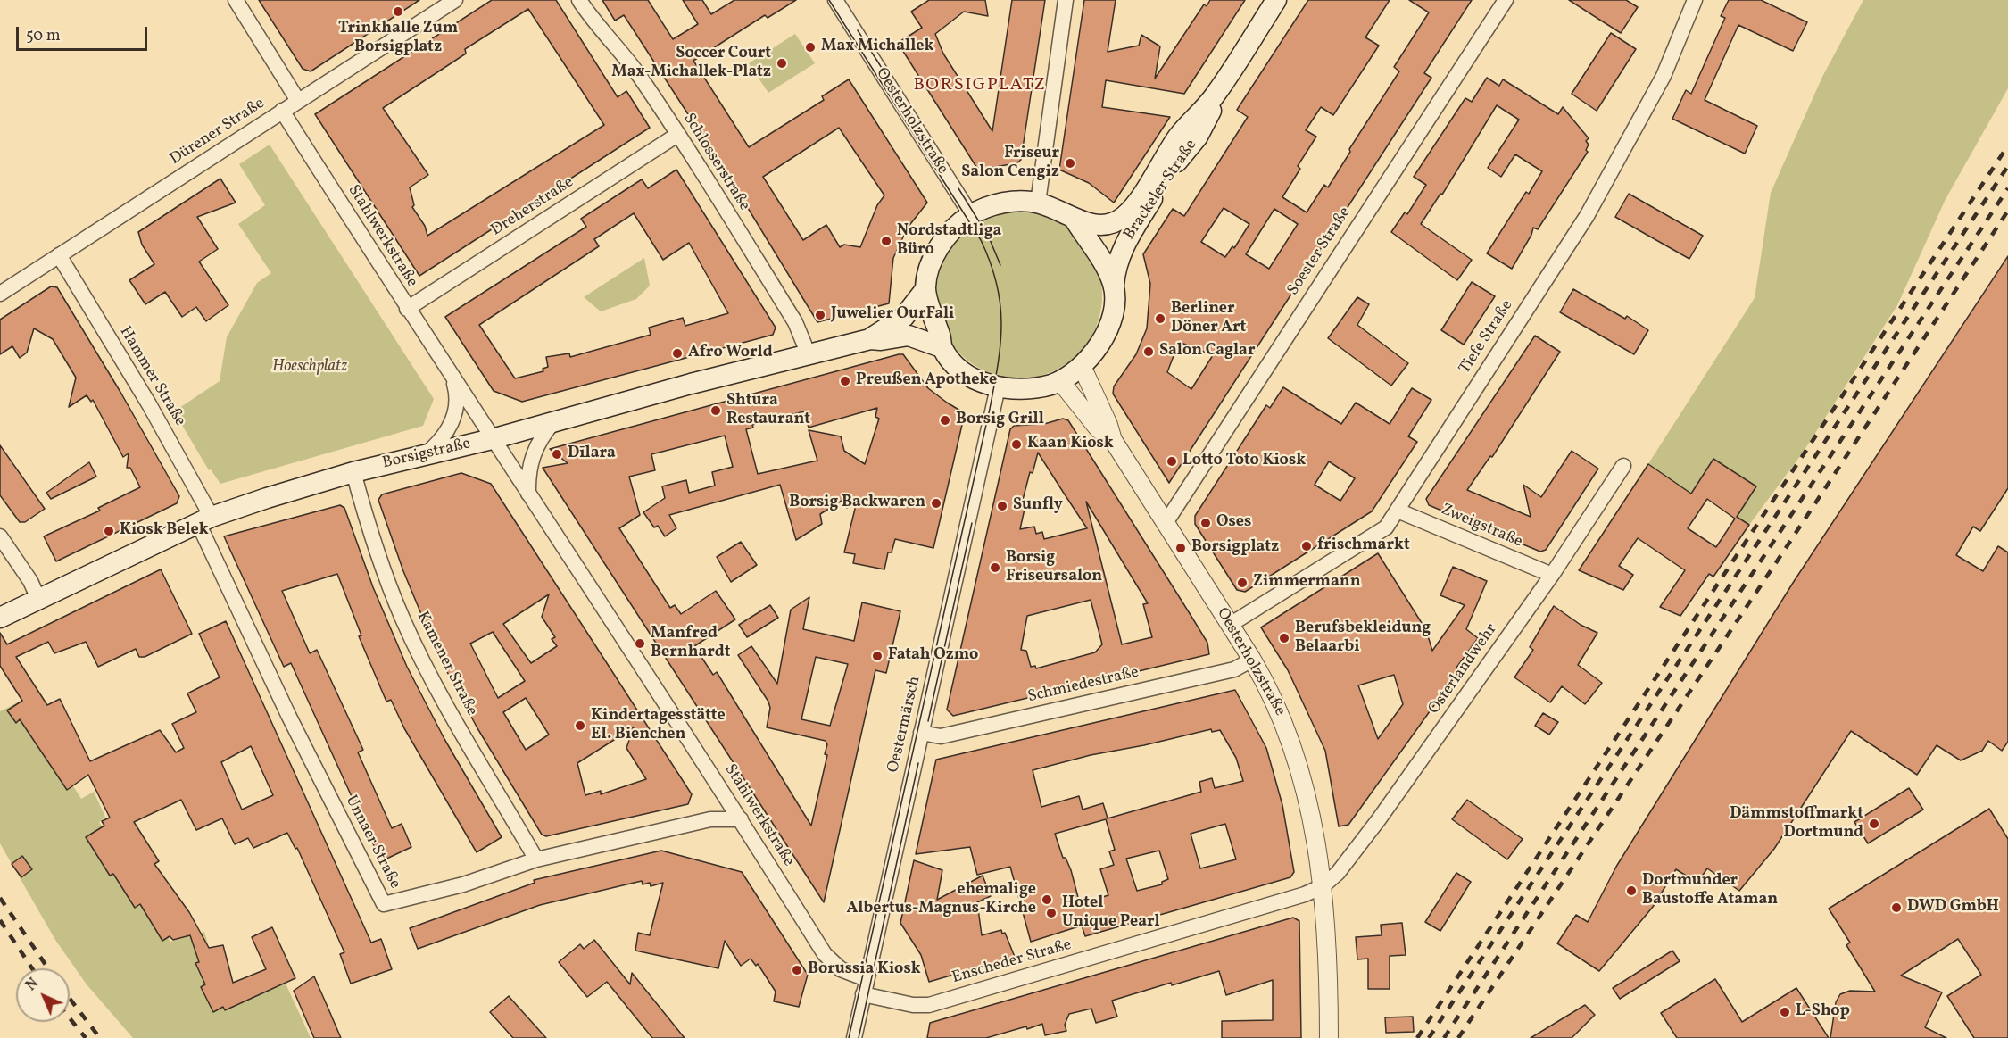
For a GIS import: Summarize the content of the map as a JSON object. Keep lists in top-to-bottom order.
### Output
{
  "streets": {
    "main road": ["Brackeler Straße", "Borsigstraße"],
    "street": [
      "Oesterholzstraße",
      "Dürener Straße",
      "Schlosserstraße",
      "Dreherstraße",
      "Stahlwerkstraße",
      "Soester Straße",
      "Tiefe Straße",
      "Hammer Straße",
      "Zweigstraße",
      "Kamener Straße",
      "Osterlandwehr",
      "Schmiedestraße",
      "Oestermärsch",
      "Unnaer Straße",
      "Enscheder Straße"
    ]
  },
  "crossings": [
    ["Oesterholzstraße", "Brackeler Straße"],
    ["Oesterholzstraße", "Soester Straße"],
    ["Oesterholzstraße", "Tiefe Straße"],
    ["Oesterholzstraße", "Borsigstraße"],
    ["Oesterholzstraße", "Osterlandwehr"],
    ["Oesterholzstraße", "Schmiedestraße"],
    ["Oesterholzstraße", "Oestermärsch"],
    ["Oesterholzstraße", "Enscheder Straße"],
    ["Dürener Straße", "Stahlwerkstraße"],
    ["Dürener Straße", "Hammer Straße"],
    ["Schlosserstraße", "Dreherstraße"],
    ["Schlosserstraße", "Borsigstraße"],
    ["Brackeler Straße", "Borsigstraße"],
    ["Brackeler Straße", "Oestermärsch"],
    ["Dreherstraße", "Stahlwerkstraße"],
    ["Stahlwerkstraße", "Borsigstraße"],
    ["Stahlwerkstraße", "Oestermärsch"],
    ["Stahlwerkstraße", "Unnaer Straße"],
    ["Tiefe Straße", "Zweigstraße"],
    ["Hammer Straße", "Borsigstraße"],
    ["Hammer Straße", "Unnaer Straße"],
    ["Borsigstraße", "Kamener Straße"],
    ["Borsigstraße", "Oestermärsch"],
    ["Borsigstraße", "Unnaer Straße"],
    ["Zweigstraße", "Osterlandwehr"],
    ["Kamener Straße", "Unnaer Straße"],
    ["Osterlandwehr", "Enscheder Straße"],
    ["Schmiedestraße", "Oestermärsch"],
    ["Oestermärsch", "Enscheder Straße"]
  ],
  "districts": ["BORSIGPLATZ"],
  "parks": ["Hoeschplatz"],
  "places": [
    "Trinkhalle Zum Borsigplatz",
    "Max Michallek",
    "Soccer Court Max-Michallek-Platz",
    "Friseur Salon Cengiz",
    "Nordstadtliga Büro",
    "Juwelier OurFali",
    "Berliner Döner Art",
    "Salon Caglar",
    "Afro World",
    "Preußen Apotheke",
    "Shtura Restaurant",
    "Borsig Grill",
    "Kaan Kiosk",
    "Dīlara",
    "Lotto Toto Kiosk",
    "Borsig Backwaren",
    "Sunfly",
    "Oses",
    "Kiosk Belek",
    "frischmarkt",
    "Borsigplatz",
    "Borsig Friseursalon",
    "Zimmermann",
    "Berufsbekleidung Belaarbi",
    "Manfred Bernhardt",
    "Fatah Ozmo",
    "Kindertagesstätte EI. Bienchen",
    "Dämmstoffmarkt Dortmund",
    "Dortmunder Baustoffe Ataman",
    "ehemalige Albertus-Magnus-Kirche",
    "DWD GmbH",
    "Hotel Unique Pearl",
    "Borussia Kiosk",
    "L-Shop"
  ],
  "scale_bar": "50 m",
  "north": "top left"
}
